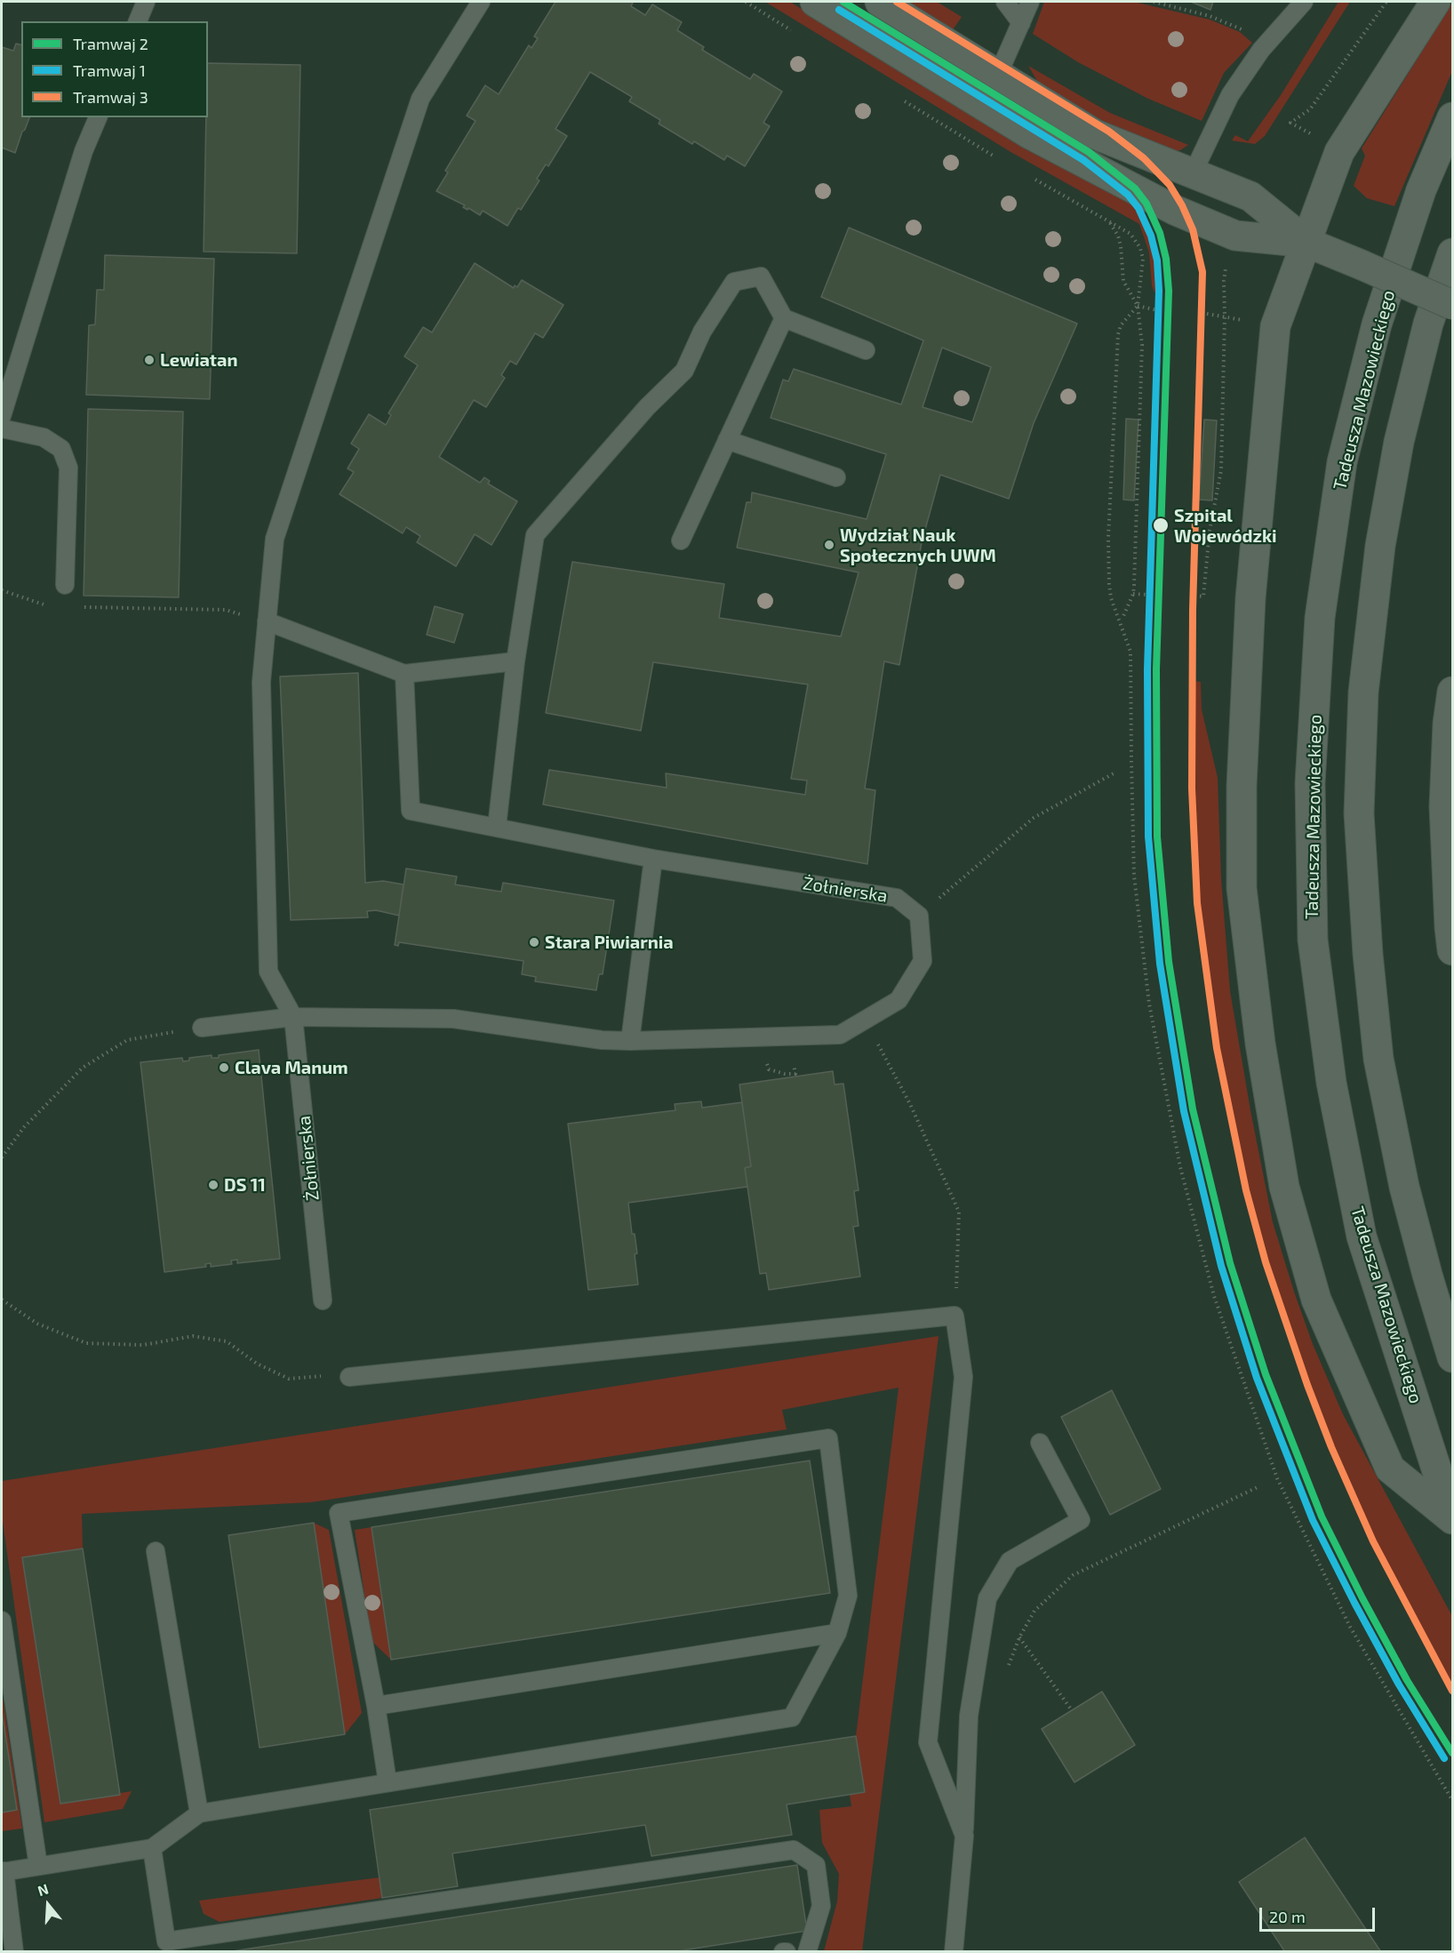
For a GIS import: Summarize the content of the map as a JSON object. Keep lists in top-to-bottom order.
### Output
{
  "streets": {
    "street": ["Tadeusza Mazowieckiego"],
    "lane": ["Żołnierska"]
  },
  "places": [
    "Lewiatan",
    "Szpital Wojewódzki",
    "Wydział Nauk Społecznych UWM",
    "Stara Piwiarnia",
    "Clava Manum",
    "DS 11"
  ],
  "lines": ["tram line 2", "tram line 3", "tram line 1"],
  "legend": ["Tramwaj 2", "Tramwaj 1", "Tramwaj 3"],
  "scale_bar": "20 m",
  "north": "top"
}
